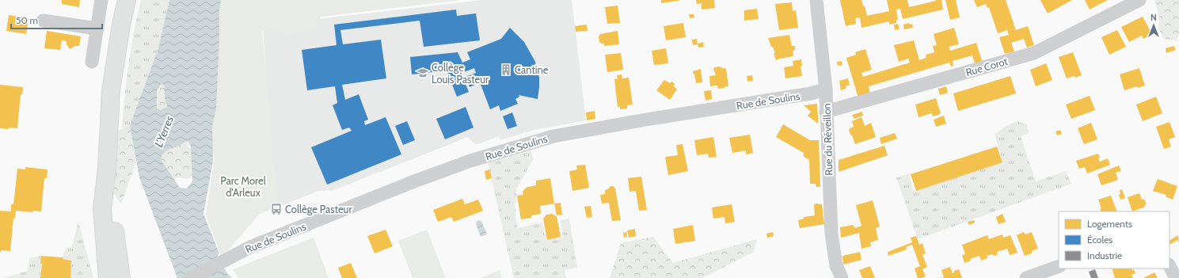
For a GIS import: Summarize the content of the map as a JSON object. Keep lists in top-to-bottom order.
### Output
{
  "streets": {
    "street": ["Rue Corot", "Rue de Soulins", "Rue du Réveillon"]
  },
  "crossings": [
    ["Rue Corot", "Rue du Réveillon"],
    ["Rue de Soulins", "Rue du Réveillon"]
  ],
  "water": ["L'Yerres"],
  "parks": ["Parc Morel d’Arleux"],
  "places": {
    "building": ["Cantine"],
    "school or university": ["Collège Louis Pasteur"],
    "bus stop": ["Collège Pasteur"]
  },
  "legend": ["Logements", "Écoles", "Industrie"],
  "scale_bar": "50 m",
  "north": "top"
}
